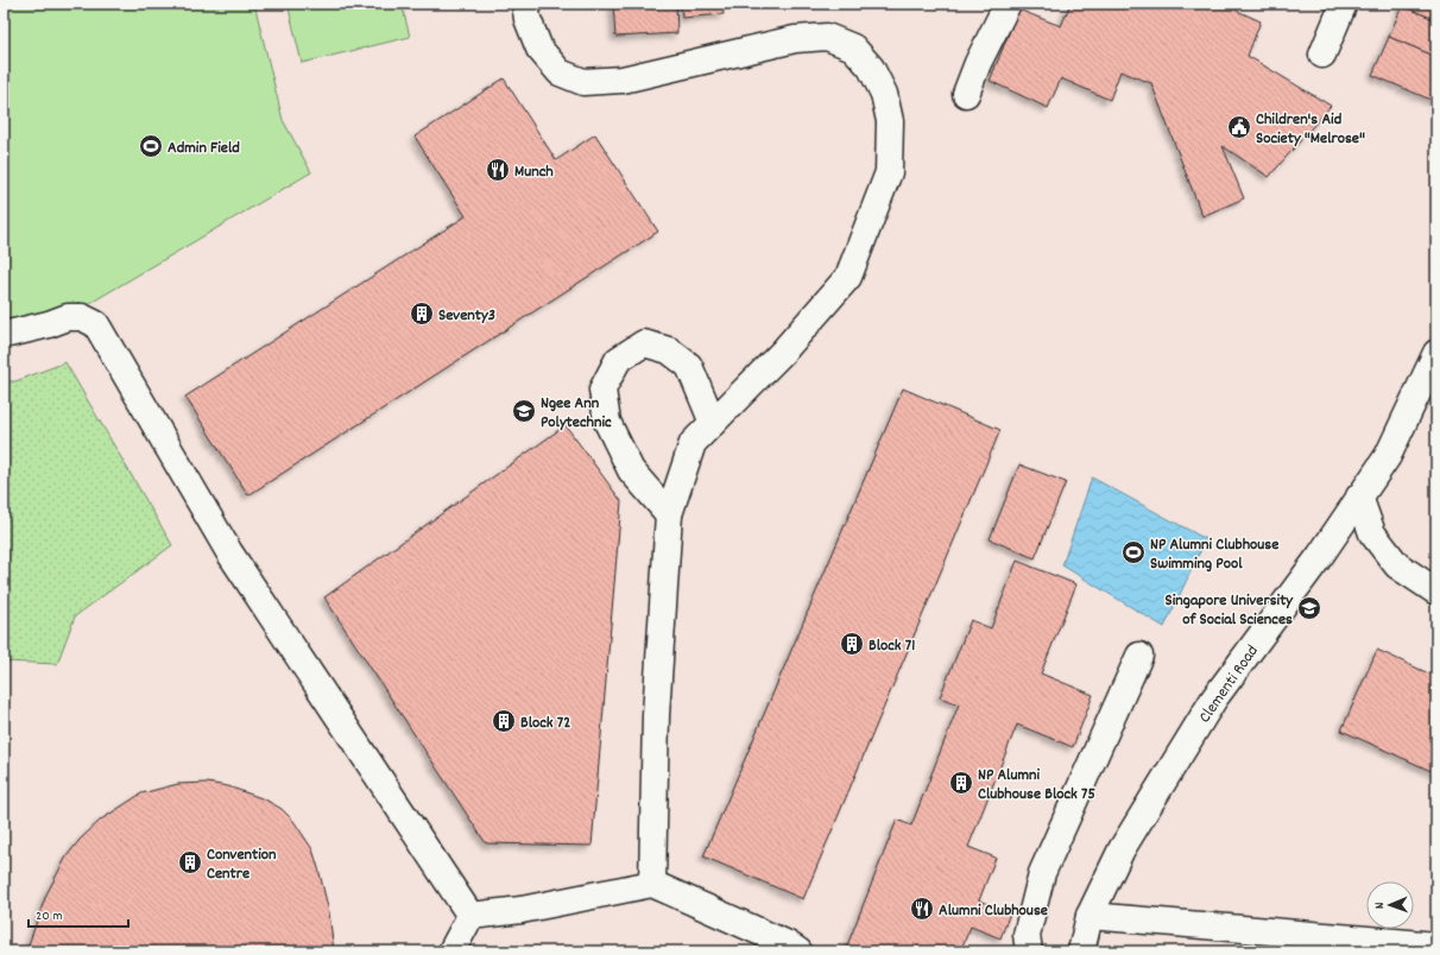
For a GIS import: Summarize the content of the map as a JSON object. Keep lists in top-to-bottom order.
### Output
{
  "streets": {
    "street": ["Clementi Road"]
  },
  "places": {
    "public building": ["Children's Aid Society \"Melrose\""],
    "sports": ["Admin Field", "NP Alumni Clubhouse Swimming Pool"],
    "restaurant": ["Munch", "Alumni Clubhouse"],
    "building": [
      "Seventy3",
      "Block 71",
      "Block 72",
      "NP Alumni Clubhouse Block 75",
      "Convention Centre"
    ],
    "school or university": ["Ngee Ann Polytechnic", "Singapore University of Social Sciences"]
  },
  "scale_bar": "20 m",
  "north": "left"
}
